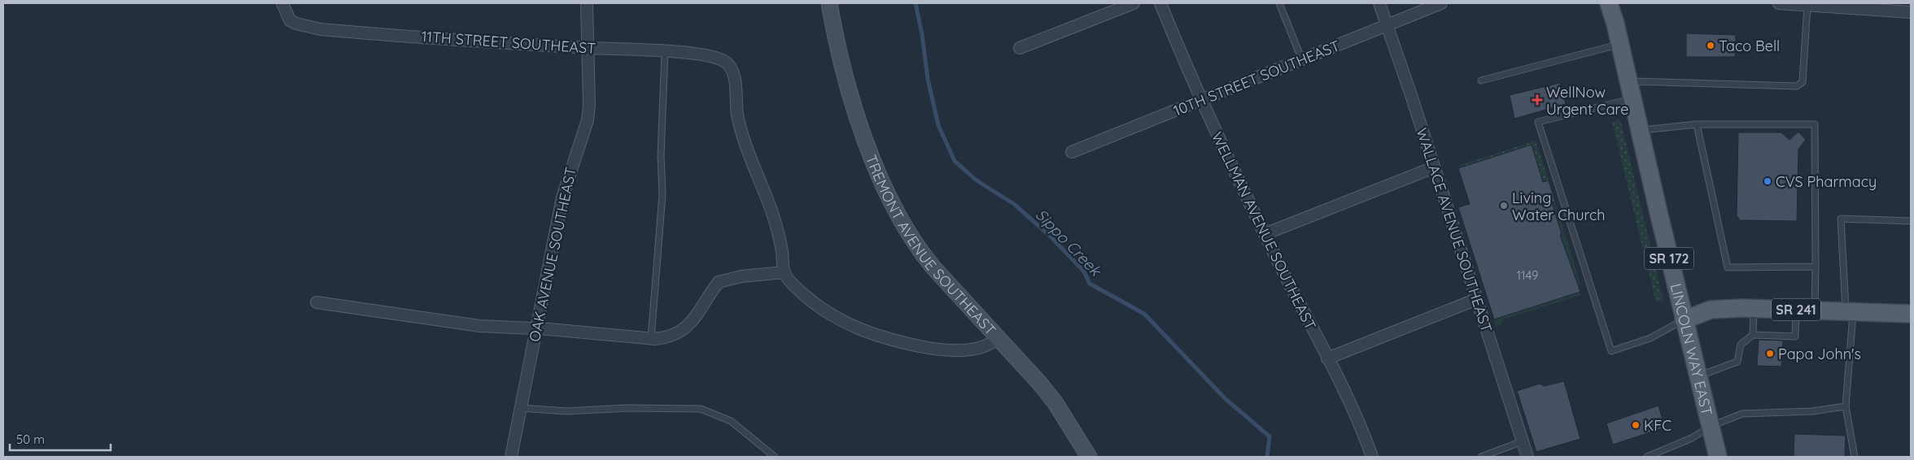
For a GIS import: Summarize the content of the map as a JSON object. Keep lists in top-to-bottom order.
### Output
{
  "streets": {
    "main road": ["SR 172", "SR 241", "LINCOLN WAY EAST"],
    "street": [
      "11TH STREET SOUTHEAST",
      "10TH STREET SOUTHEAST",
      "WALLACE AVENUE SOUTHEAST",
      "WELLMAN AVENUE SOUTHEAST",
      "TREMONT AVENUE SOUTHEAST",
      "OAK AVENUE SOUTHEAST"
    ]
  },
  "crossings": [
    ["11TH STREET SOUTHEAST", "OAK AVENUE SOUTHEAST"],
    ["10TH STREET SOUTHEAST", "WALLACE AVENUE SOUTHEAST"],
    ["10TH STREET SOUTHEAST", "WELLMAN AVENUE SOUTHEAST"],
    ["SR 241", "LINCOLN WAY EAST"]
  ],
  "water": ["Sippo Creek"],
  "places": {
    "other": [
      "Taco Bell",
      "CVS Pharmacy",
      "Living Water Church",
      "Papa John's",
      "KFC"
    ],
    "health": ["WellNow Urgent Care"]
  },
  "house_numbers": ["1149"],
  "scale_bar": "50 m"
}
